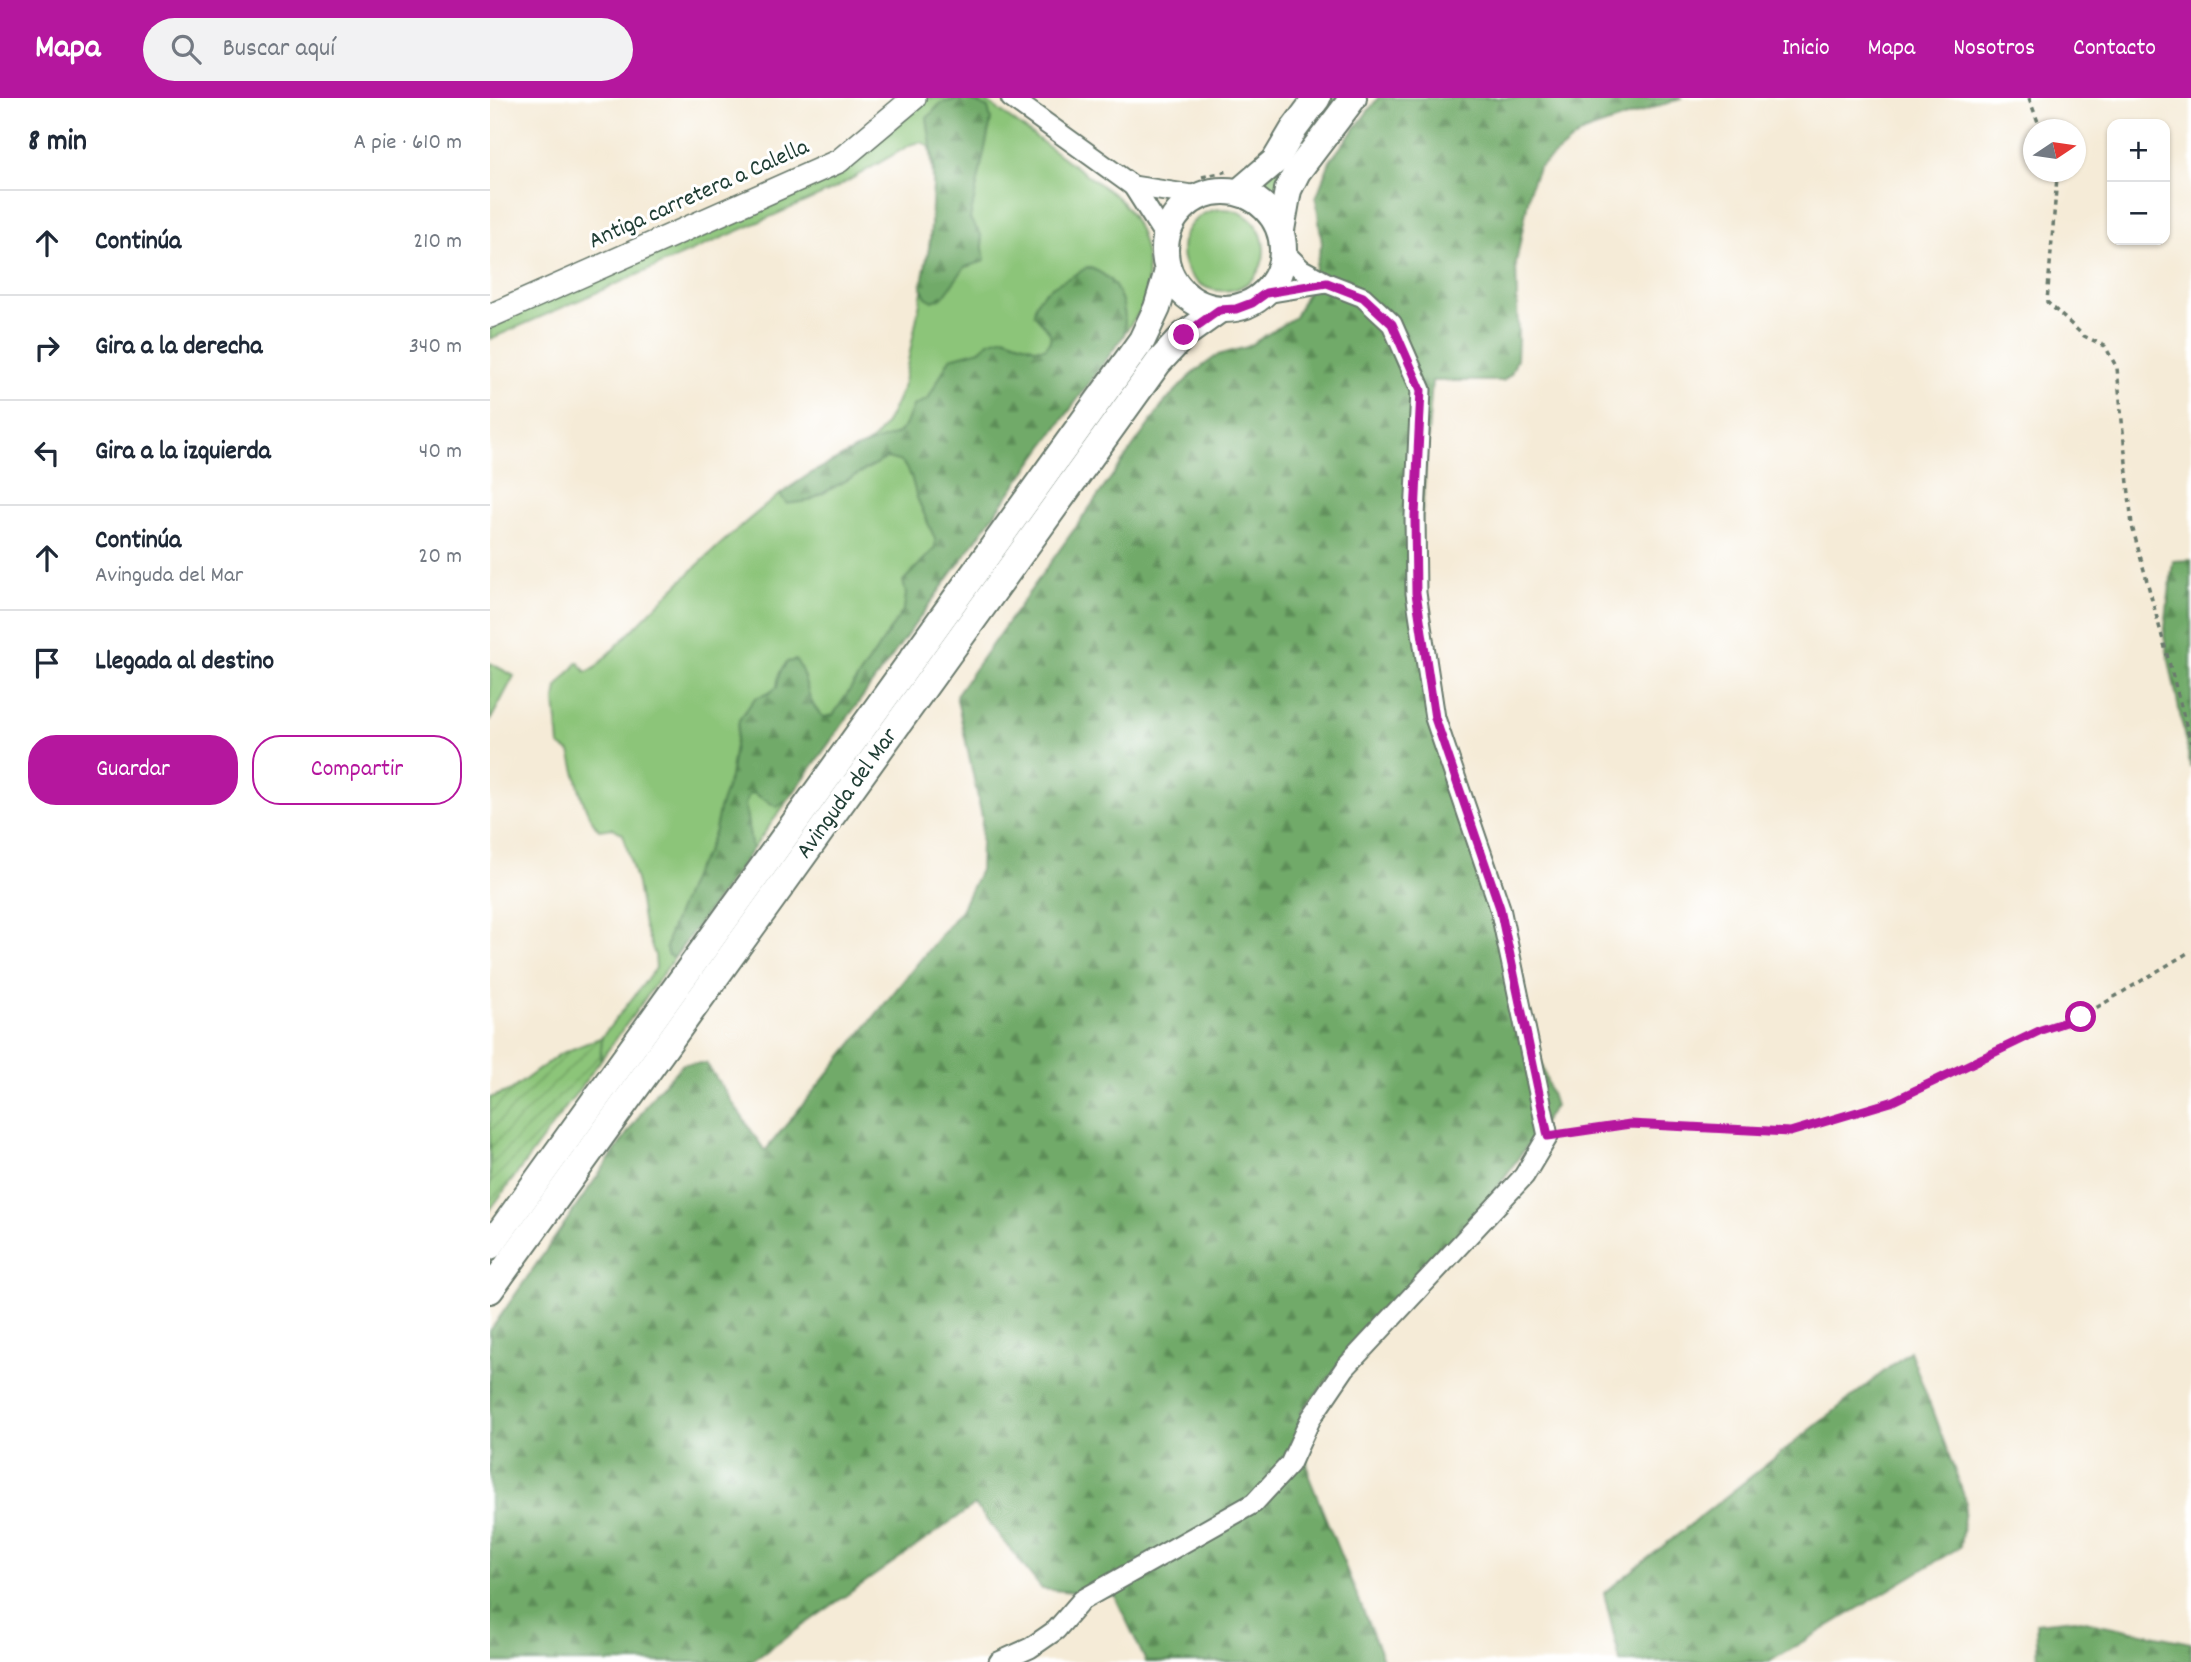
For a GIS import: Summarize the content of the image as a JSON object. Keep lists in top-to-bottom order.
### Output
{
  "streets": {
    "main road": ["Avinguda del Mar"],
    "street": ["Antiga carretera a Calella"]
  },
  "north": "right",
  "page": {
    "header": "Mapa",
    "search": "Buscar aquí",
    "nav": [
      "Inicio",
      "Mapa",
      "Nosotros",
      "Contacto"
    ],
    "heading": ["8 min", "A pie · 610 m"],
    "map_buttons": ["+", "−"],
    "list": [
      ["Continúa", "210 m"],
      ["Gira a la derecha", "340 m"],
      ["Gira a la izquierda", "40 m"],
      ["Continúa", "Avinguda del Mar", "20 m"],
      "Llegada al destino"
    ],
    "buttons": ["Guardar", "Compartir"]
  }
}
